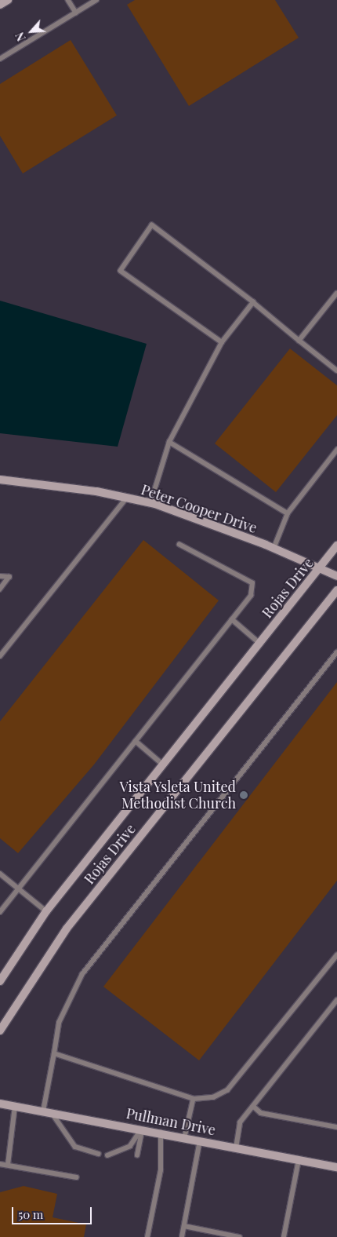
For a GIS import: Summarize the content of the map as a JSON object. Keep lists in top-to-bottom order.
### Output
{
  "streets": {
    "main road": ["Peter Cooper Drive", "Rojas Drive", "Pullman Drive"]
  },
  "crossings": [
    ["Peter Cooper Drive", "Rojas Drive"]
  ],
  "places": ["Vista Ysleta United Methodist Church"],
  "scale_bar": "50 m",
  "north": "bottom left"
}
